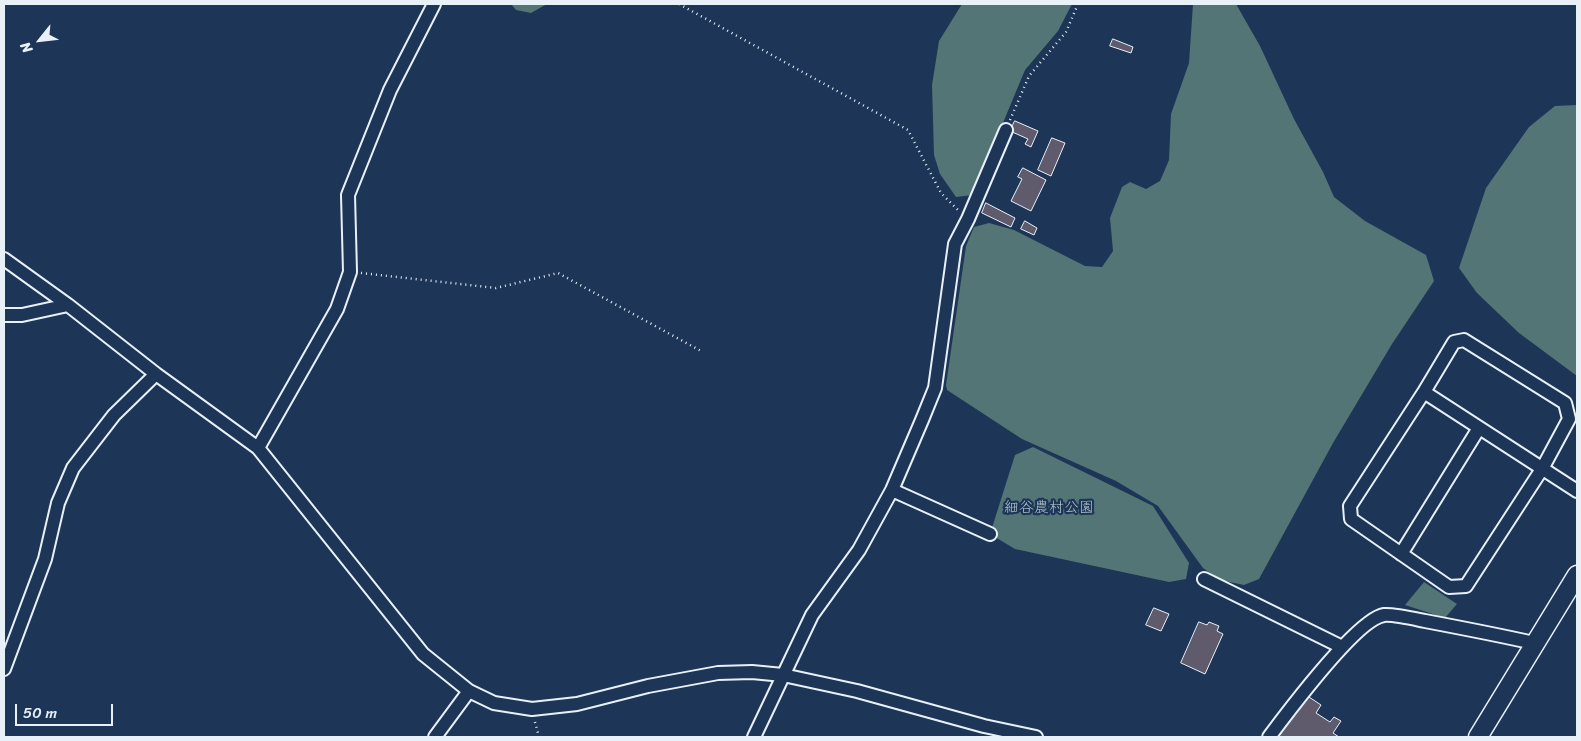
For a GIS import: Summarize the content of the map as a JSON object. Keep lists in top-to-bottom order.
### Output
{
  "parks": ["細谷農村公園"],
  "scale_bar": "50 m",
  "north": "bottom left"
}
